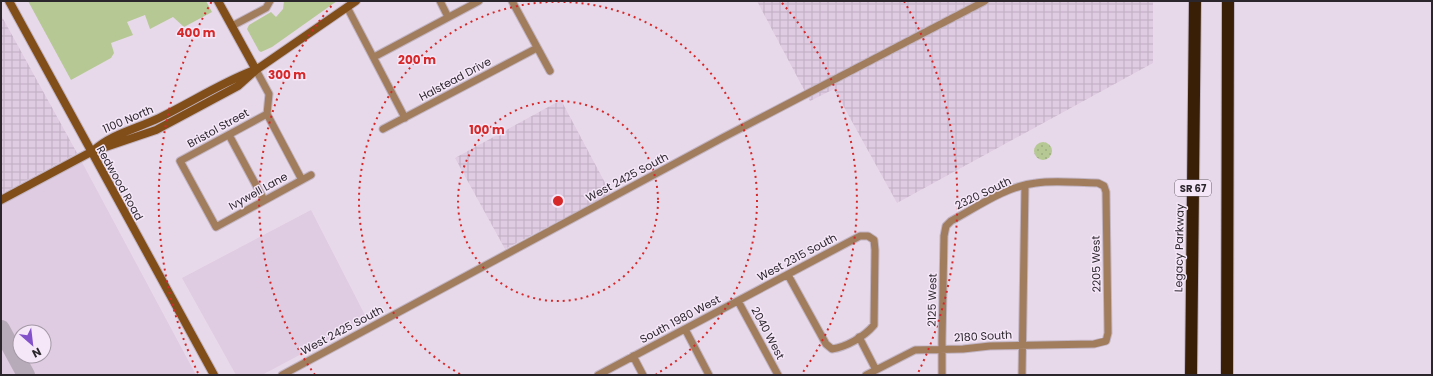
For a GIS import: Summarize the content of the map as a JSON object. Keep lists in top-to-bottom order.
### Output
{
  "streets": {
    "highway": ["SR 67", "Legacy Parkway"],
    "main road": ["1100 North", "Redwood Road"],
    "street": [
      "Halstead Drive",
      "Bristol Street",
      "West 2425 South",
      "Ivywell Lane",
      "2320 South",
      "West 2315 South",
      "2205 West",
      "2125 West",
      "South 1980 West",
      "2040 West",
      "2180 South"
    ]
  },
  "crossings": [
    ["1100 North", "Redwood Road"],
    ["Bristol Street", "Ivywell Lane"],
    ["2320 South", "2205 West"],
    ["2320 South", "2125 West"],
    ["West 2315 South", "South 1980 West"],
    ["West 2315 South", "2040 West"],
    ["2205 West", "2180 South"],
    ["2125 West", "2180 South"],
    ["South 1980 West", "2040 West"]
  ],
  "north": "bottom right",
  "rings": [
    "400 m",
    "200 m",
    "300 m",
    "100 m"
  ]
}
